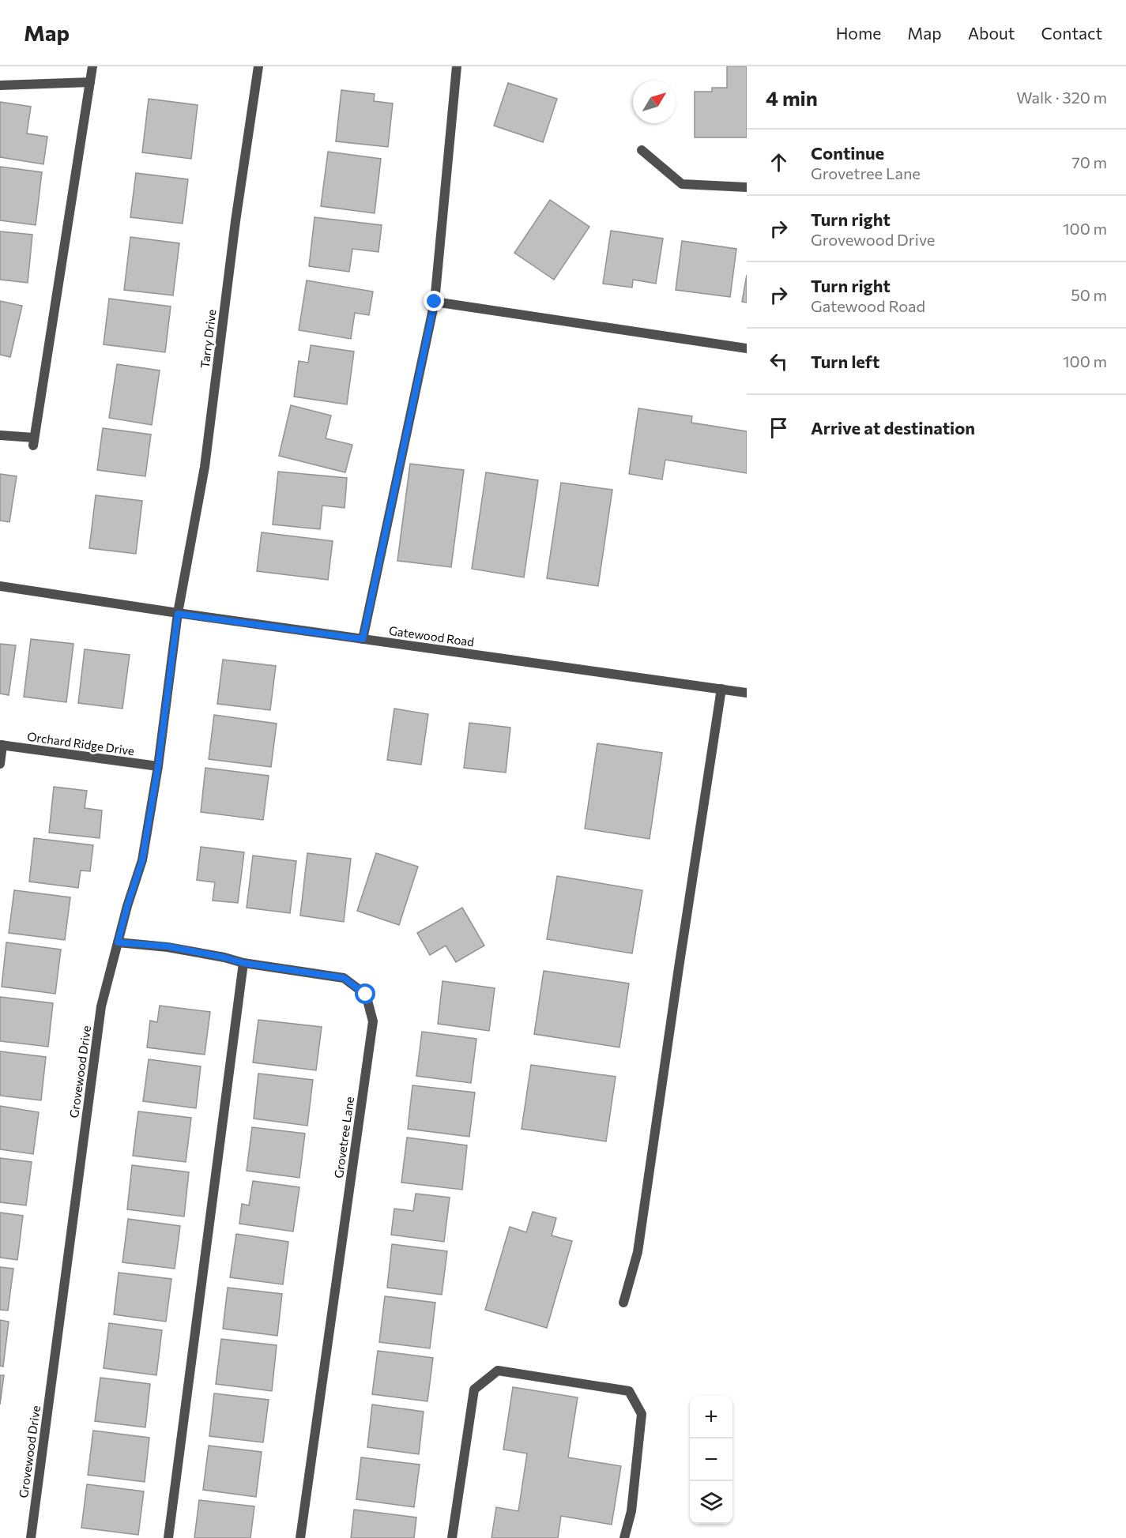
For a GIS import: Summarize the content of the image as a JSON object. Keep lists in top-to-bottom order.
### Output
{
  "streets": {
    "street": [
      "Tarry Drive",
      "Gatewood Road",
      "Orchard Ridge Drive",
      "Grovewood Drive",
      "Grovetree Lane"
    ]
  },
  "crossings": [
    ["Tarry Drive", "Gatewood Road"],
    ["Tarry Drive", "Grovewood Drive"],
    ["Gatewood Road", "Grovewood Drive"],
    ["Orchard Ridge Drive", "Grovewood Drive"],
    ["Grovewood Drive", "Grovetree Lane"]
  ],
  "north": "top right",
  "page": {
    "header": "Map",
    "nav": [
      "Home",
      "Map",
      "About",
      "Contact"
    ],
    "heading": ["4 min", "Walk · 320 m"],
    "list": [
      ["Continue", "Grovetree Lane", "70 m"],
      ["Turn right", "Grovewood Drive", "100 m"],
      ["Turn right", "Gatewood Road", "50 m"],
      ["Turn left", "100 m"],
      "Arrive at destination"
    ],
    "map_buttons": ["+", "−"]
  }
}
